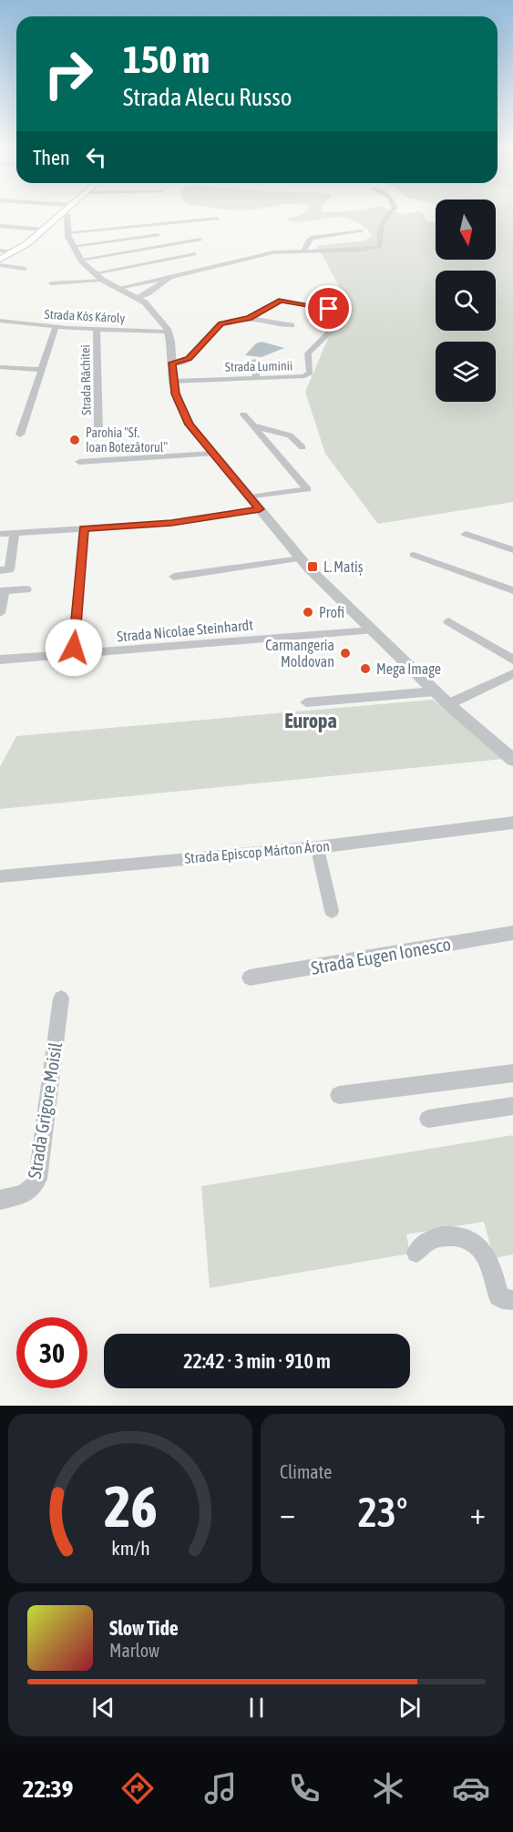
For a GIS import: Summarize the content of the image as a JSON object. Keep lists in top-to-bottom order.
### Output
{
  "streets": {
    "street": [
      "Strada Kós Károly",
      "Strada Luminii",
      "Strada Răchitei",
      "Strada Nicolae Steinhardt",
      "Strada Episcop Márton Áron",
      "Strada Eugen Ionesco",
      "Strada Grigore Moisil"
    ]
  },
  "crossings": [
    ["Strada Kós Károly", "Strada Răchitei"]
  ],
  "districts": ["Europa"],
  "places": {
    "other": [
      "Parohia \"Sf. Ioan Botezătorul\"",
      "Profi",
      "Carmangeria Moldovan",
      "Mega Image"
    ],
    "transit": ["L. Matiș"]
  },
  "north": "bottom",
  "page": {
    "turn": ["150 m", "Strada Alecu Russo"],
    "then": "Then",
    "limit": "30",
    "trip": "22:42 · 3 min · 910 m",
    "tile": "Climate",
    "heat": ["−", "23°", "+"],
    "song": ["Slow Tide", "Marlow"],
    "tabs": "22:39",
    "gauge": ["26", "km/h"]
  }
}
